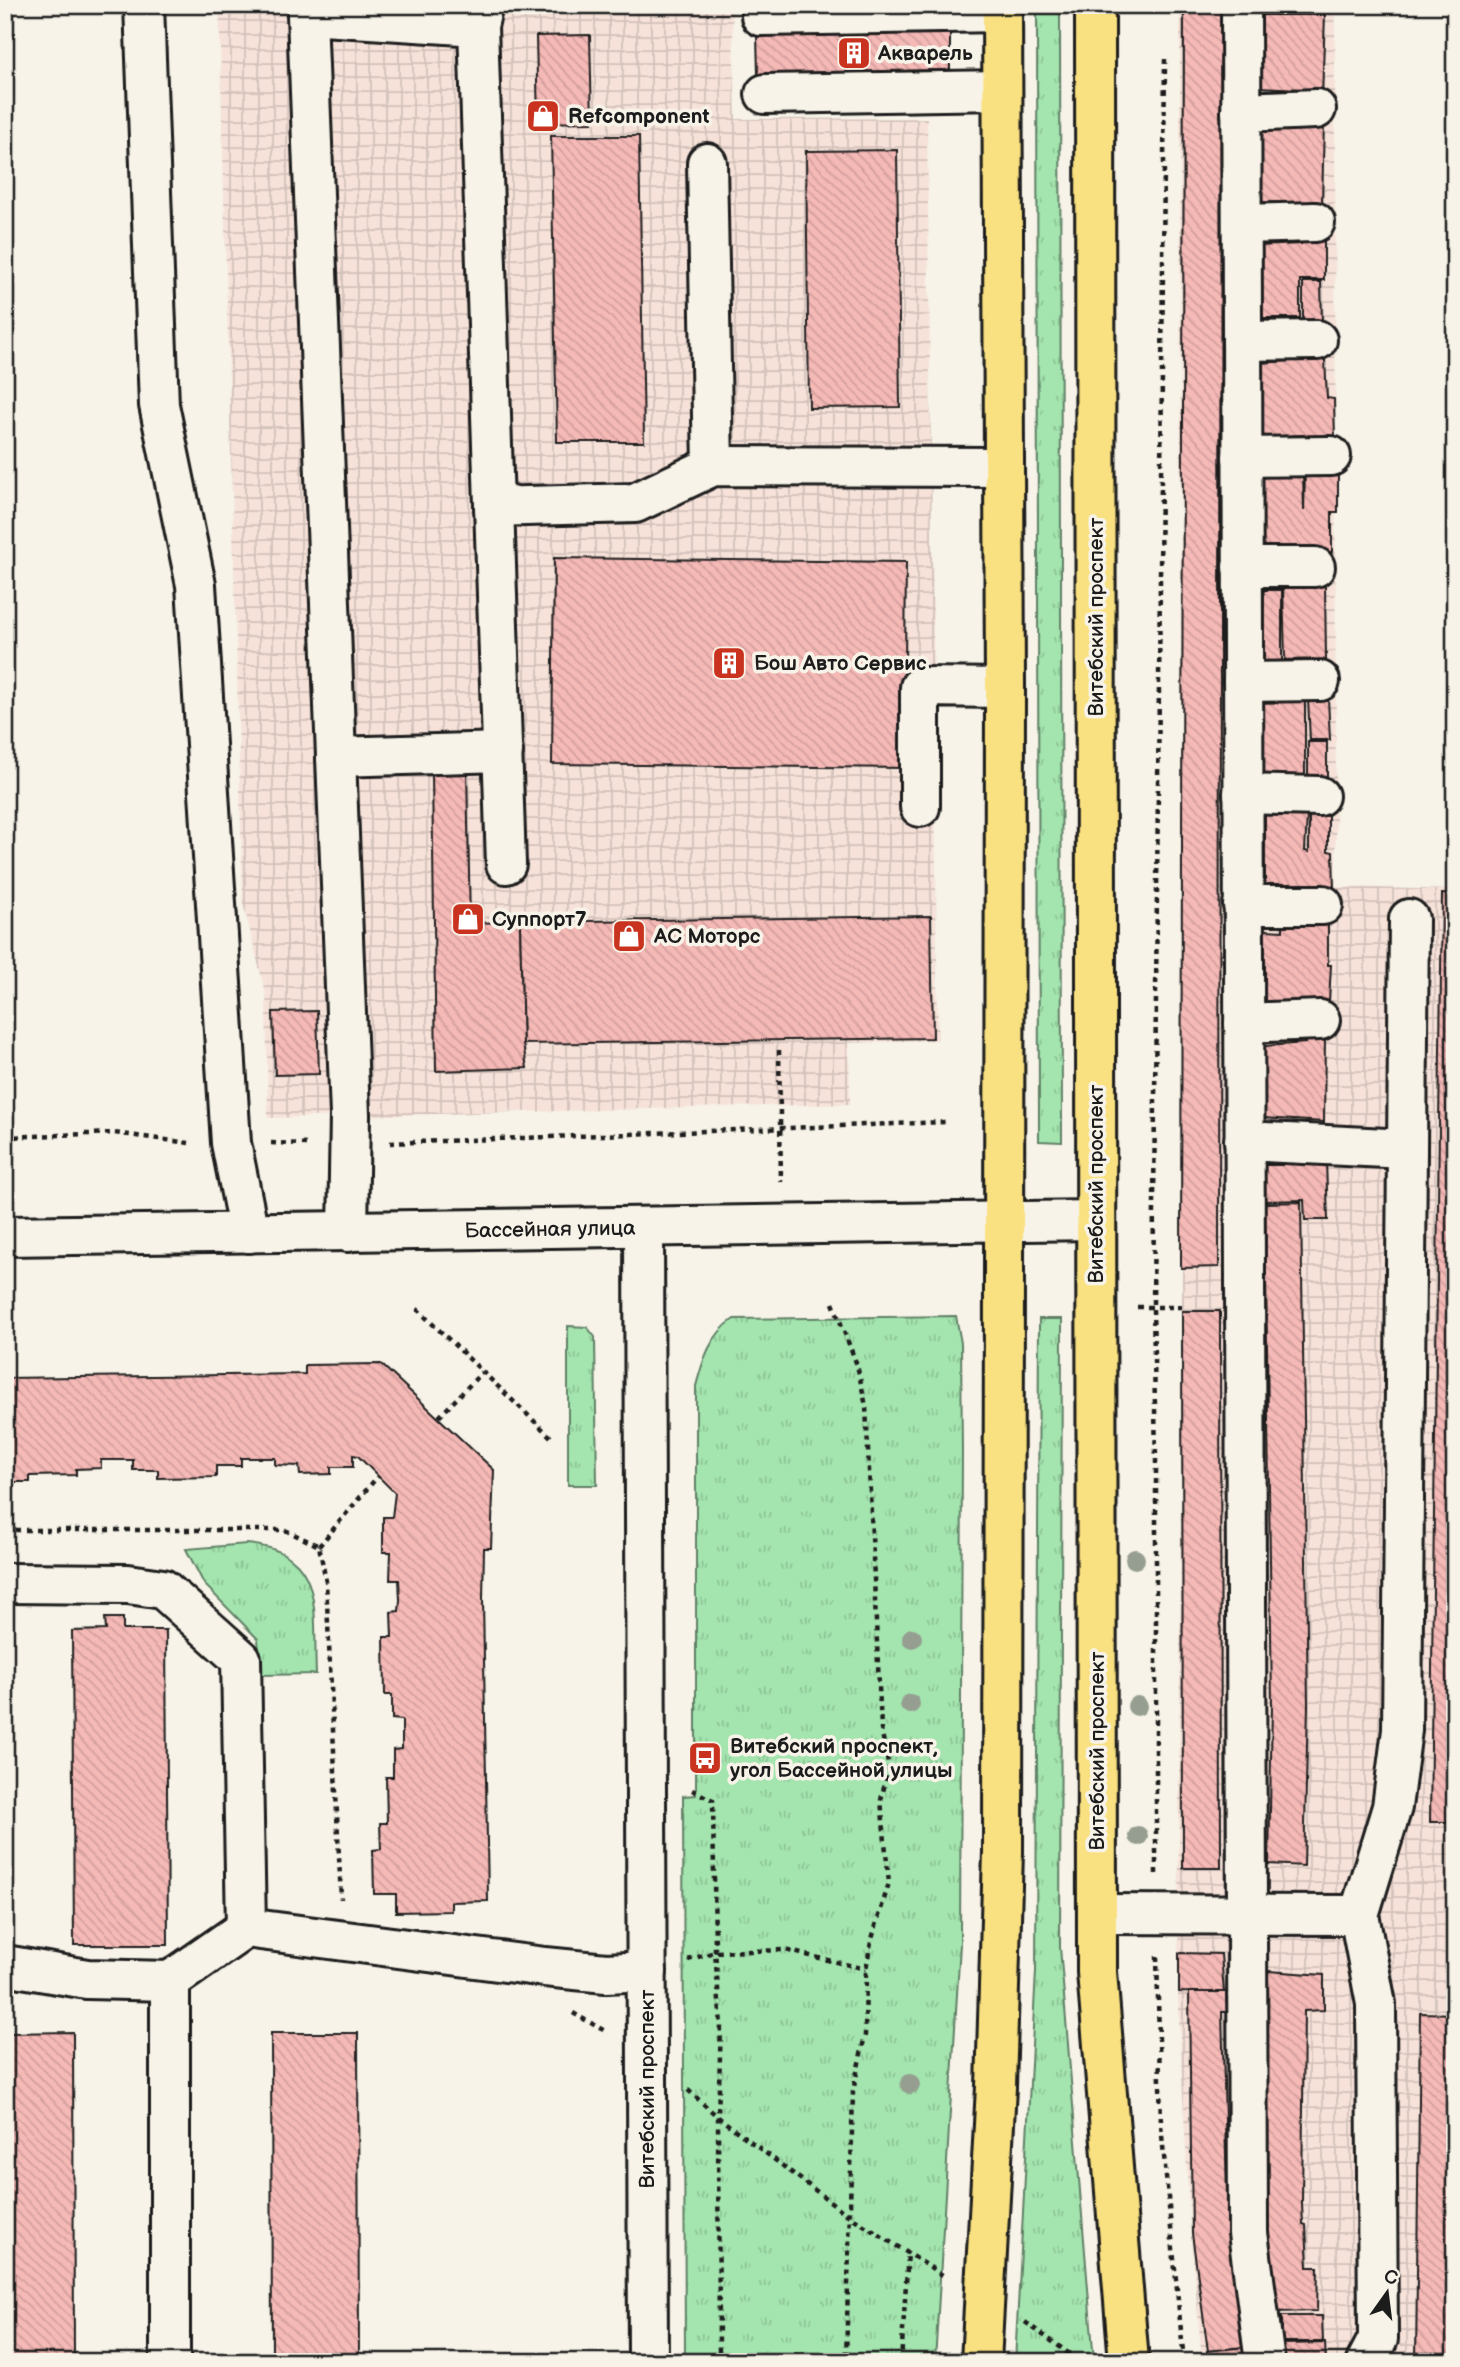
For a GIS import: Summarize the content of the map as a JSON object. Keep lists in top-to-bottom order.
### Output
{
  "streets": {
    "main road": ["Витебский проспект"],
    "street": ["Бассейная улица"]
  },
  "crossings": [
    ["Витебский проспект", "Бассейная улица"]
  ],
  "places": {
    "building": ["Акварель", "Бош Авто Сервис"],
    "shop": ["Refcomponent", "Суппорт7", "АС Моторс"],
    "bus stop": ["Витебский проспект, угол Бассейной улицы"]
  },
  "north": "top"
}
